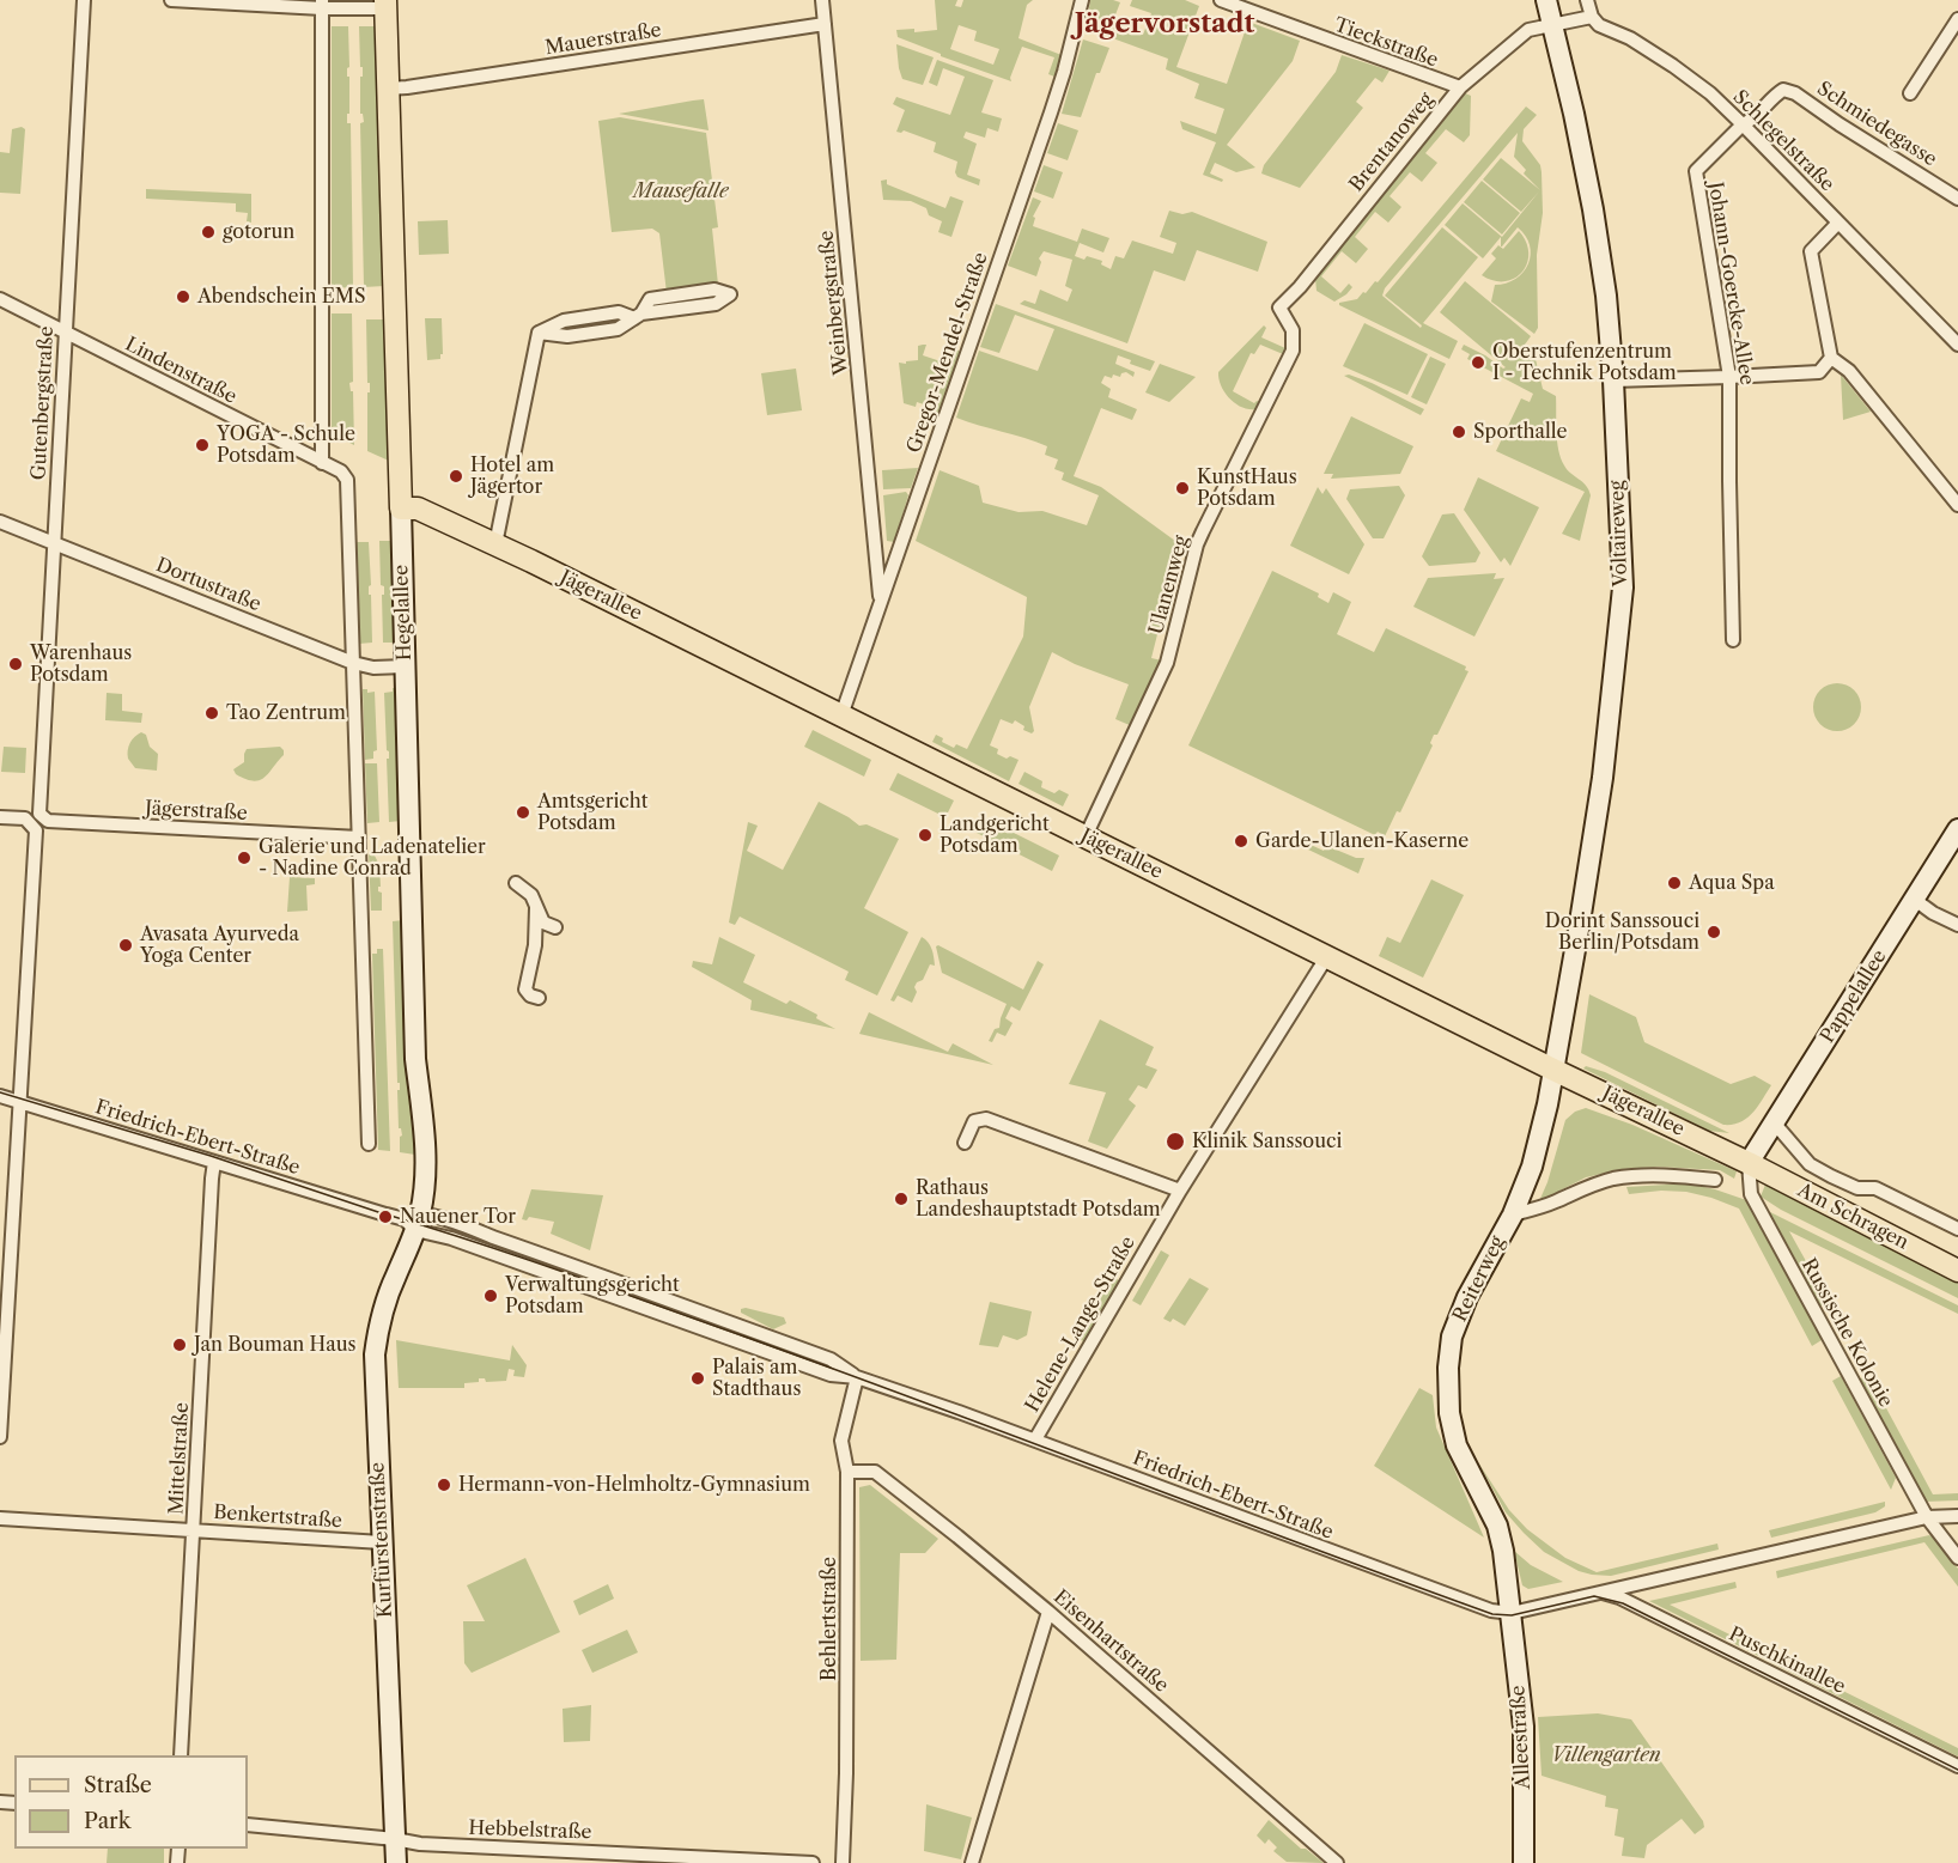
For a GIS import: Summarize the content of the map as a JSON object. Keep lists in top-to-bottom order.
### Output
{
  "streets": {
    "main road": ["Jägerallee", "Hegelallee", "Am Schragen"],
    "street": [
      "Mauerstraße",
      "Tieckstraße",
      "Schmiedegasse",
      "Schlegelstraße",
      "Brentanoweg",
      "Johann-Goercke-Allee",
      "Weinbergstraße",
      "Gregor-Mendel-Straße",
      "Lindenstraße",
      "Gutenbergstraße",
      "Voltaireweg",
      "Dortustraße",
      "Ulanenweg",
      "Jägerstraße",
      "Pappelallee",
      "Friedrich-Ebert-Straße",
      "Reiterweg",
      "Helene-Lange-Straße",
      "Russische Kolonie",
      "Mittelstraße",
      "Benkertstraße",
      "Kurfürstenstraße",
      "Behlertstraße",
      "Eisenhartstraße",
      "Puschkinallee",
      "Alleestraße",
      "Hebbelstraße"
    ]
  },
  "crossings": [
    ["Mauerstraße", "Weinbergstraße"],
    ["Mauerstraße", "Hegelallee"],
    ["Tieckstraße", "Brentanoweg"],
    ["Schmiedegasse", "Schlegelstraße"],
    ["Schmiedegasse", "Johann-Goercke-Allee"],
    ["Schlegelstraße", "Johann-Goercke-Allee"],
    ["Brentanoweg", "Voltaireweg"],
    ["Brentanoweg", "Ulanenweg"],
    ["Weinbergstraße", "Gregor-Mendel-Straße"],
    ["Gregor-Mendel-Straße", "Jägerallee"],
    ["Lindenstraße", "Gutenbergstraße"],
    ["Lindenstraße", "Dortustraße"],
    ["Gutenbergstraße", "Dortustraße"],
    ["Gutenbergstraße", "Jägerstraße"],
    ["Voltaireweg", "Jägerallee"],
    ["Voltaireweg", "Reiterweg"],
    ["Dortustraße", "Hegelallee"],
    ["Ulanenweg", "Jägerallee"],
    ["Jägerallee", "Hegelallee"],
    ["Jägerallee", "Pappelallee"],
    ["Jägerallee", "Am Schragen"],
    ["Jägerallee", "Reiterweg"],
    ["Jägerallee", "Helene-Lange-Straße"],
    ["Jägerallee", "Russische Kolonie"],
    ["Hegelallee", "Friedrich-Ebert-Straße"],
    ["Hegelallee", "Kurfürstenstraße"],
    ["Pappelallee", "Am Schragen"],
    ["Pappelallee", "Russische Kolonie"],
    ["Friedrich-Ebert-Straße", "Reiterweg"],
    ["Friedrich-Ebert-Straße", "Helene-Lange-Straße"],
    ["Friedrich-Ebert-Straße", "Mittelstraße"],
    ["Friedrich-Ebert-Straße", "Kurfürstenstraße"],
    ["Friedrich-Ebert-Straße", "Behlertstraße"],
    ["Friedrich-Ebert-Straße", "Puschkinallee"],
    ["Friedrich-Ebert-Straße", "Alleestraße"],
    ["Am Schragen", "Russische Kolonie"],
    ["Reiterweg", "Alleestraße"],
    ["Mittelstraße", "Benkertstraße"],
    ["Benkertstraße", "Kurfürstenstraße"],
    ["Kurfürstenstraße", "Hebbelstraße"],
    ["Behlertstraße", "Eisenhartstraße"]
  ],
  "districts": ["Jägervorstadt"],
  "parks": ["Mausefalle", "Villengarten"],
  "places": [
    "gotorun",
    "Abendschein EMS",
    "Oberstufenzentrum I - Technik Potsdam",
    "Sporthalle",
    "YOGA - Schule Potsdam",
    "Hotel am Jägertor",
    "KunstHaus Potsdam",
    "Warenhaus Potsdam",
    "Tao Zentrum",
    "Amtsgericht Potsdam",
    "Landgericht Potsdam",
    "Garde-Ulanen-Kaserne",
    "Galerie und Ladenatelier - Nadine Conrad",
    "Aqua Spa",
    "Dorint Sanssouci Berlin/Potsdam",
    "Avasata Ayurveda Yoga Center",
    "Klinik Sanssouci",
    "Rathaus Landeshauptstadt Potsdam",
    "Nauener Tor",
    "Verwaltungsgericht Potsdam",
    "Jan Bouman Haus",
    "Palais am Stadthaus",
    "Hermann-von-Helmholtz-Gymnasium"
  ],
  "legend": ["Straße", "Park"]
}
